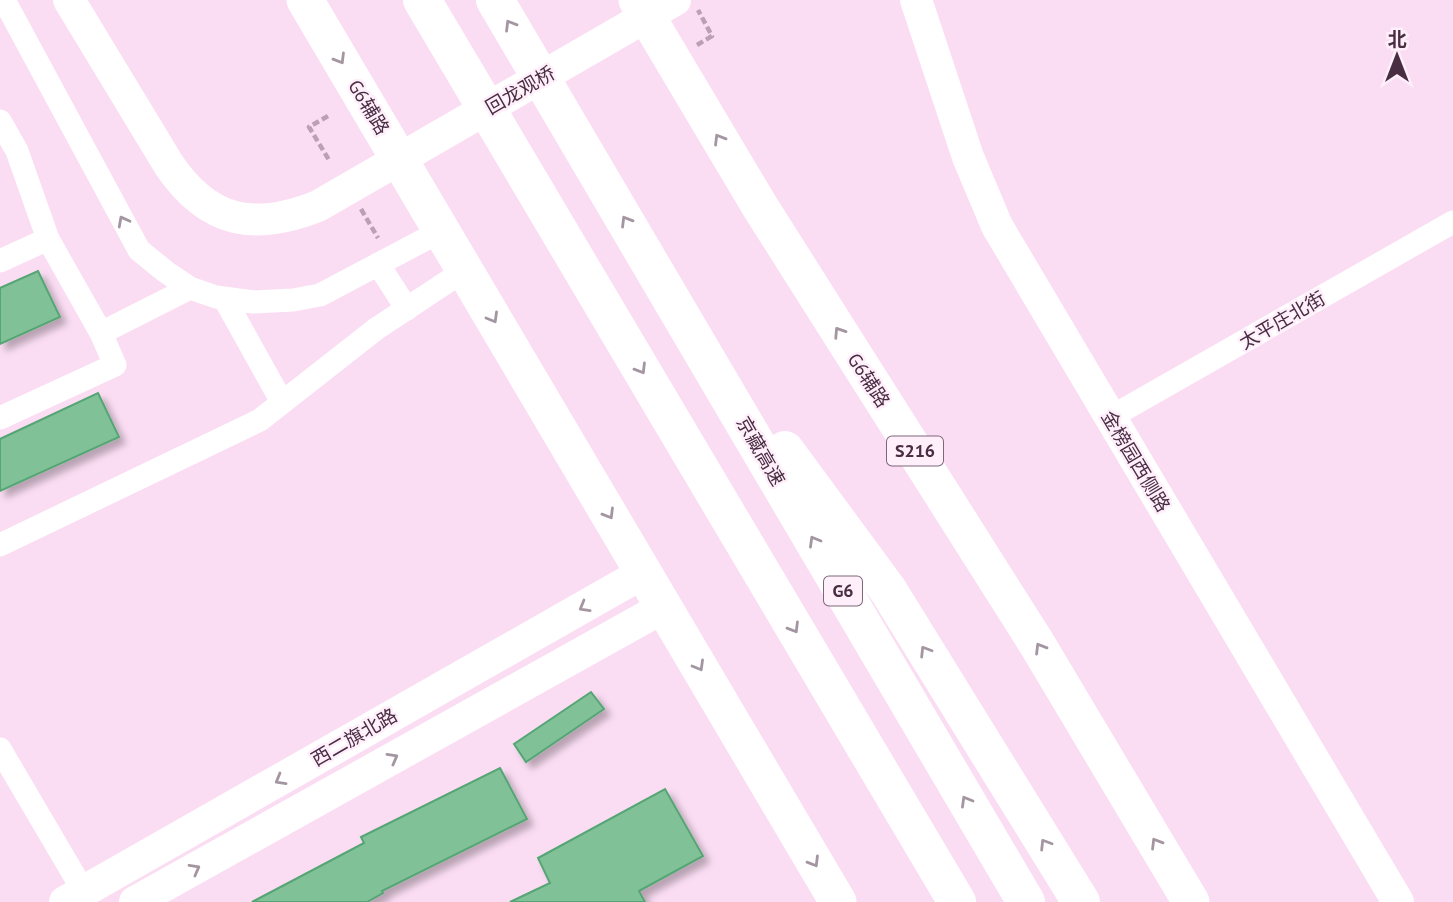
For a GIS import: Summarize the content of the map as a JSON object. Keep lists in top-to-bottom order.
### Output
{
  "streets": {
    "highway": ["京藏高速", "G6"],
    "main road": [
      "回龙观桥",
      "G6辅路",
      "S216",
      "金榜园西侧路",
      "西二旗北路"
    ],
    "street": ["太平庄北街"]
  },
  "crossings": [
    ["G6辅路", "西二旗北路"],
    ["太平庄北街", "金榜园西侧路"]
  ],
  "north": "top"
}
